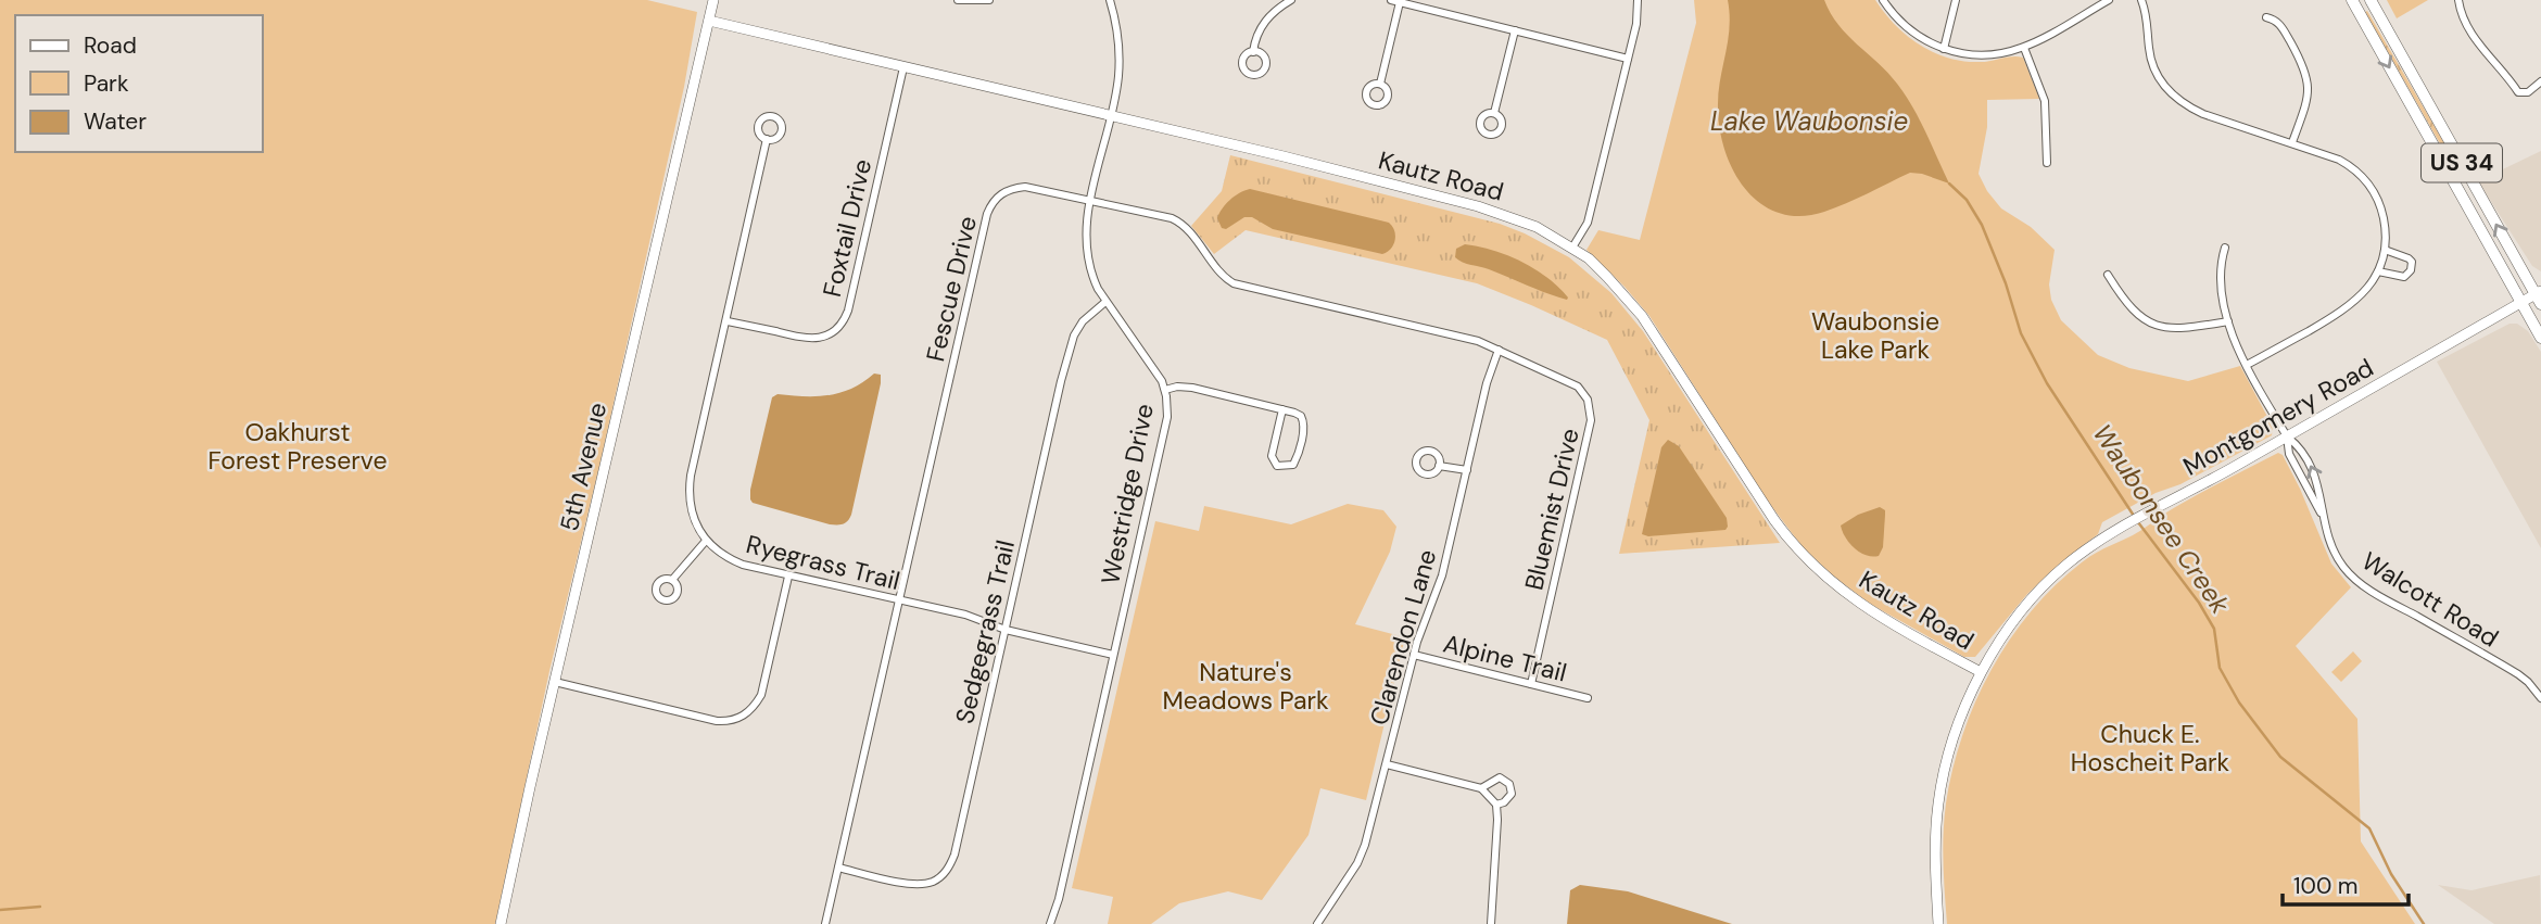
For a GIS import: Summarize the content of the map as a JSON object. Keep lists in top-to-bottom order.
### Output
{
  "streets": {
    "main road": ["US 34"],
    "street": [
      "Kautz Road",
      "Foxtail Drive",
      "Fescue Drive",
      "Montgomery Road",
      "5th Avenue",
      "Westridge Drive",
      "Bluemist Drive",
      "Ryegrass Trail",
      "Walcott Road",
      "Sedgegrass Trail",
      "Clarendon Lane",
      "Alpine Trail"
    ]
  },
  "crossings": [
    ["US 34", "Montgomery Road"],
    ["Kautz Road", "Foxtail Drive"],
    ["Kautz Road", "Montgomery Road"],
    ["Kautz Road", "5th Avenue"],
    ["Kautz Road", "Westridge Drive"],
    ["Fescue Drive", "Westridge Drive"],
    ["Fescue Drive", "Bluemist Drive"],
    ["Fescue Drive", "Ryegrass Trail"],
    ["Fescue Drive", "Sedgegrass Trail"],
    ["Fescue Drive", "Clarendon Lane"],
    ["Montgomery Road", "Walcott Road"],
    ["Westridge Drive", "Ryegrass Trail"],
    ["Westridge Drive", "Sedgegrass Trail"],
    ["Bluemist Drive", "Clarendon Lane"],
    ["Bluemist Drive", "Alpine Trail"],
    ["Ryegrass Trail", "Sedgegrass Trail"],
    ["Clarendon Lane", "Alpine Trail"]
  ],
  "water": ["Lake Waubonsie", "Waubonsee Creek"],
  "parks": [
    "Waubonsie Lake Park",
    "Oakhurst Forest Preserve",
    "Nature's Meadows Park",
    "Chuck E. Hoscheit Park"
  ],
  "legend": ["Road", "Park", "Water"],
  "scale_bar": "100 m"
}
